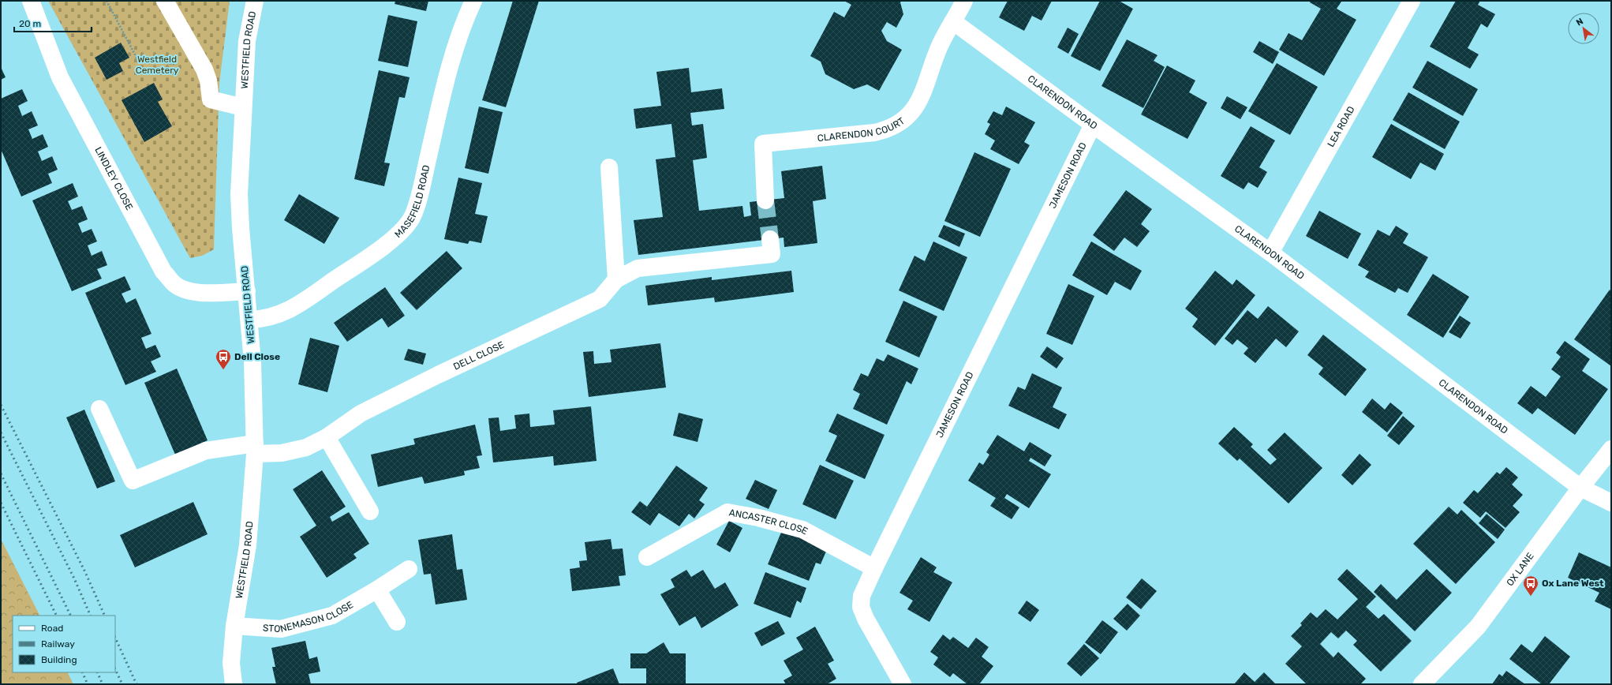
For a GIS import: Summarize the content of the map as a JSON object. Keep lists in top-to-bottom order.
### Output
{
  "streets": {
    "street": [
      "WESTFIELD ROAD",
      "CLARENDON ROAD",
      "LEA ROAD",
      "CLARENDON COURT",
      "JAMESON ROAD",
      "LINDLEY CLOSE",
      "MASEFIELD ROAD",
      "DELL CLOSE",
      "ANCASTER CLOSE",
      "OX LANE",
      "STONEMASON CLOSE"
    ]
  },
  "crossings": [
    ["WESTFIELD ROAD", "LINDLEY CLOSE"],
    ["WESTFIELD ROAD", "MASEFIELD ROAD"],
    ["WESTFIELD ROAD", "DELL CLOSE"],
    ["WESTFIELD ROAD", "STONEMASON CLOSE"],
    ["CLARENDON ROAD", "LEA ROAD"],
    ["CLARENDON ROAD", "CLARENDON COURT"],
    ["CLARENDON ROAD", "JAMESON ROAD"],
    ["CLARENDON ROAD", "OX LANE"],
    ["JAMESON ROAD", "ANCASTER CLOSE"]
  ],
  "parks": ["Westfield Cemetery"],
  "places": {
    "bus stop": ["Dell Close", "Ox Lane West"]
  },
  "legend": ["Road", "Railway", "Building"],
  "scale_bar": "20 m",
  "north": "top left"
}
